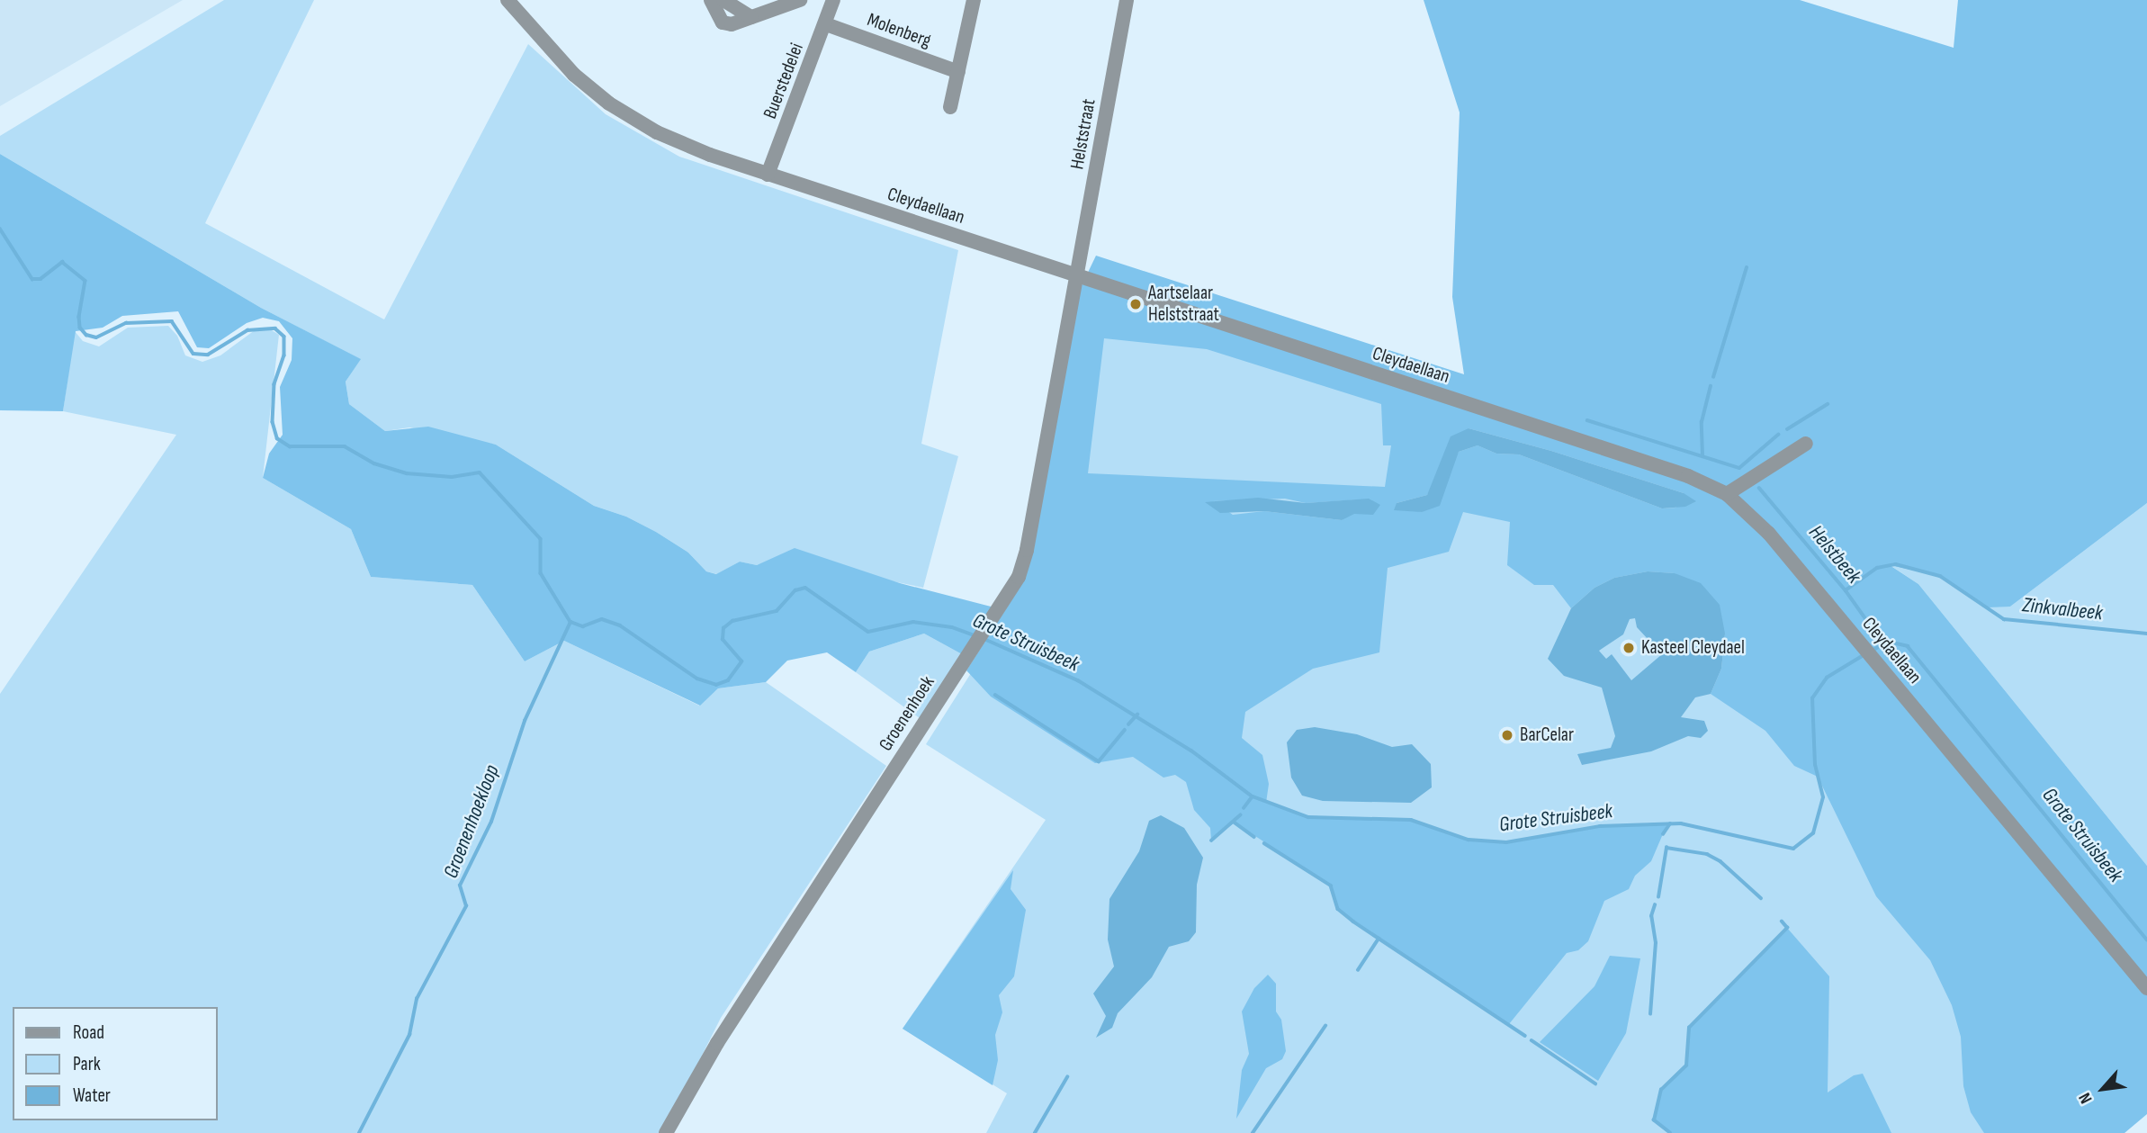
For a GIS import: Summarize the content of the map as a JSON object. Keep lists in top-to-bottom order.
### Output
{
  "streets": {
    "street": [
      "Molenberg",
      "Buerstedelei",
      "Helststraat",
      "Cleydaellaan",
      "Groenenhoek"
    ]
  },
  "crossings": [
    ["Molenberg", "Buerstedelei"],
    ["Buerstedelei", "Cleydaellaan"],
    ["Helststraat", "Cleydaellaan"],
    ["Helststraat", "Groenenhoek"],
    ["Cleydaellaan", "Groenenhoek"]
  ],
  "water": [
    "Helstbeek",
    "Zinkvalbeek",
    "Grote Struisbeek",
    "Groenenhoekloop"
  ],
  "places": ["Aartselaar Helststraat", "Kasteel Cleydael", "BarCelar"],
  "legend": ["Road", "Park", "Water"],
  "north": "bottom left"
}
